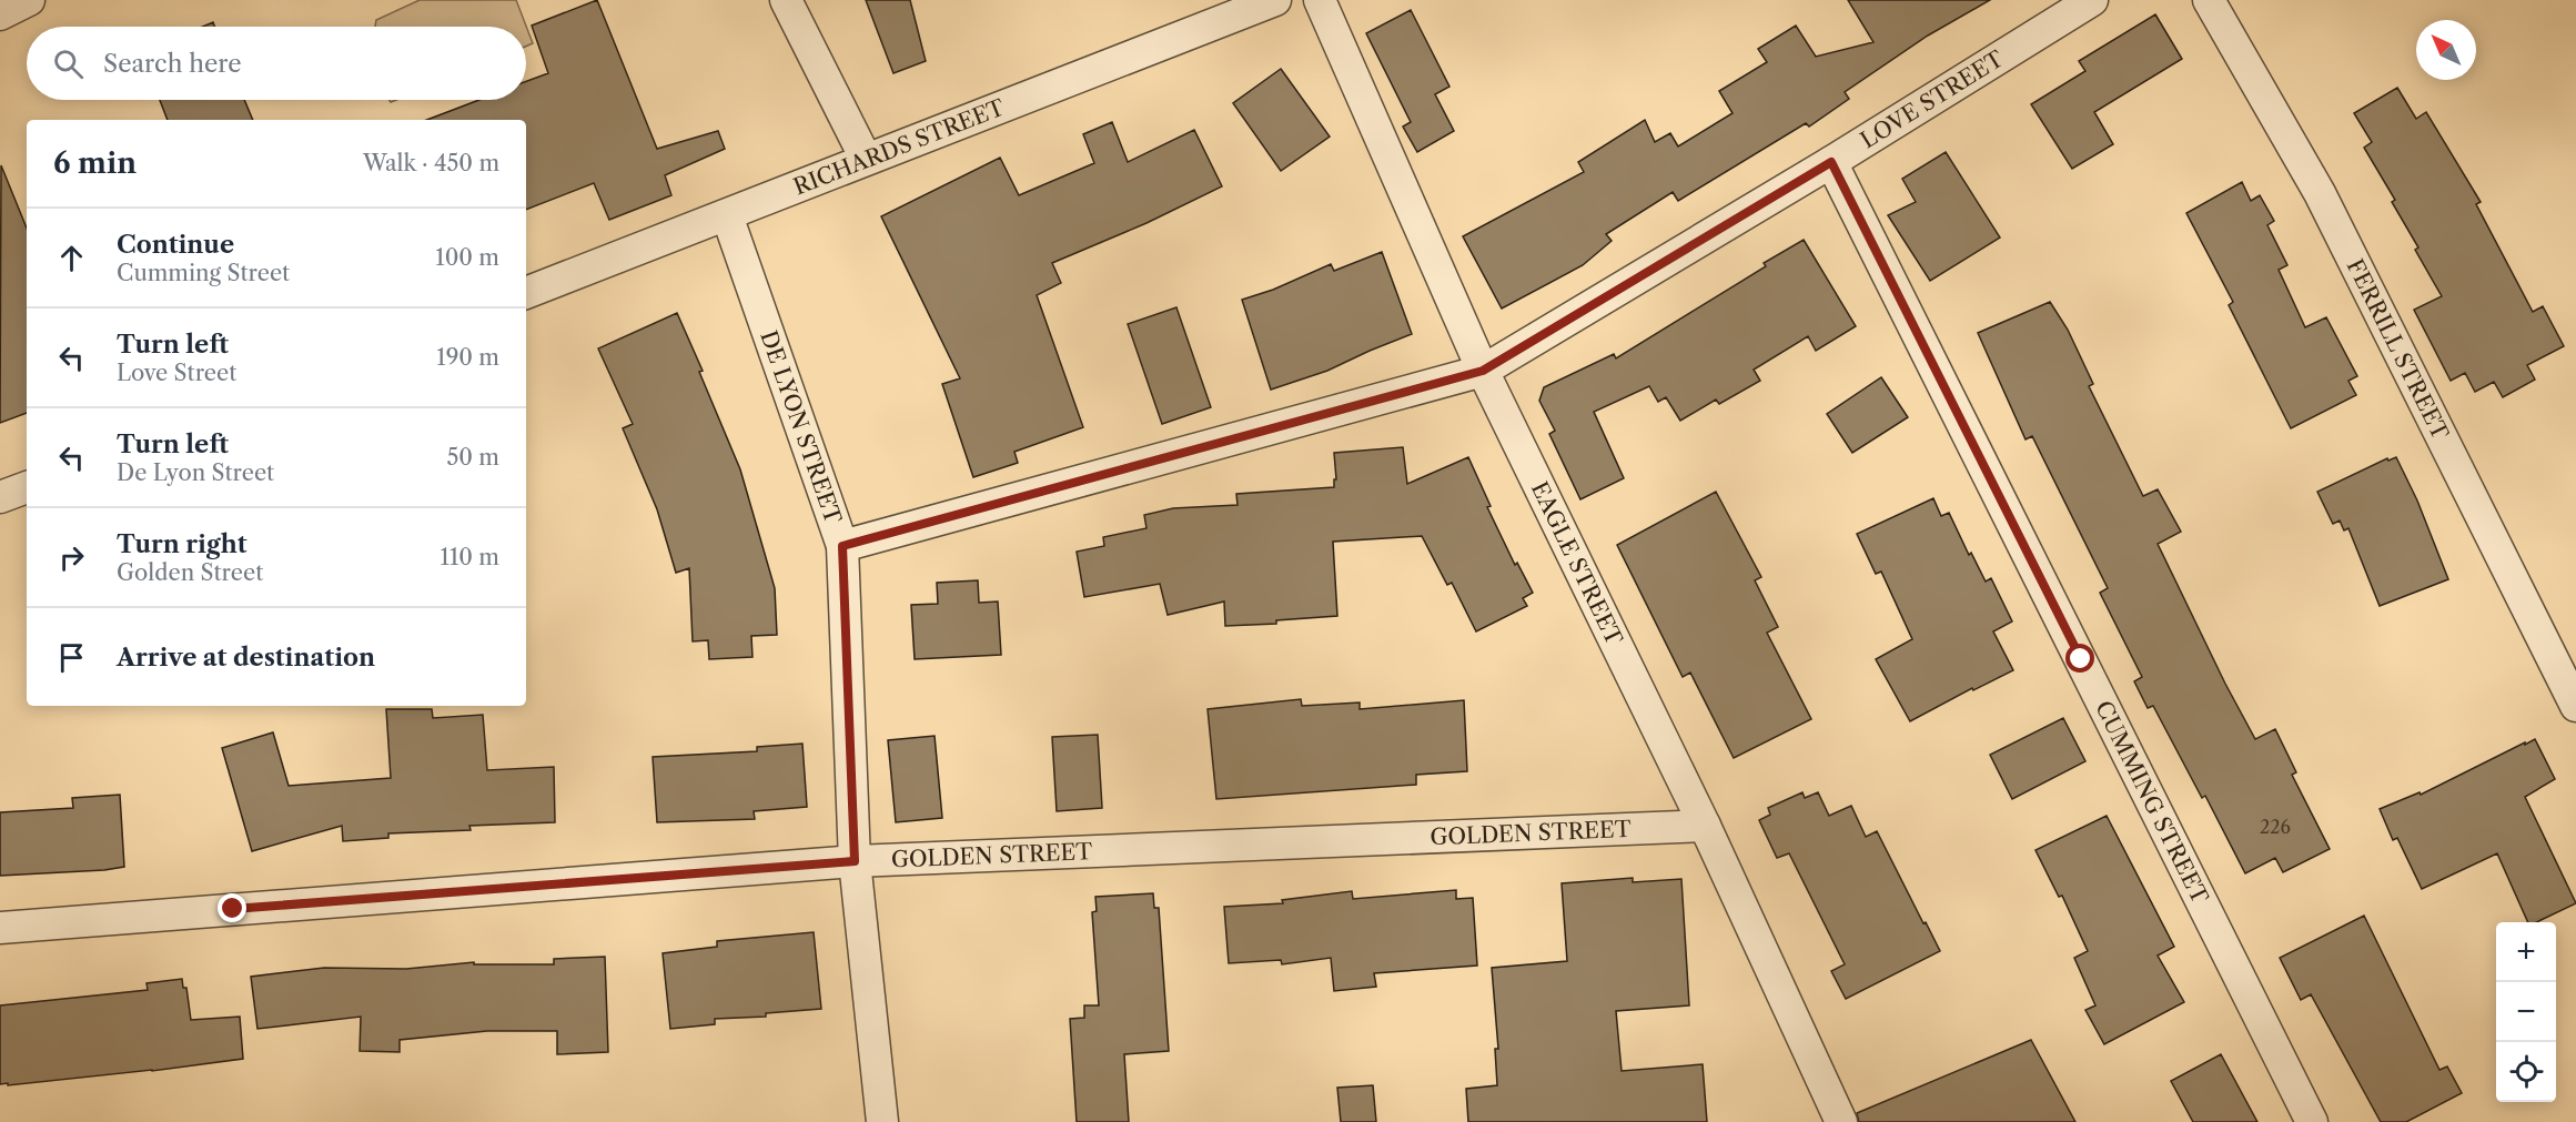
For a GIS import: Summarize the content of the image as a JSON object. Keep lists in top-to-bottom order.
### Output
{
  "streets": {
    "street": [
      "LOVE STREET",
      "RICHARDS STREET",
      "FERRILL STREET",
      "DE LYON STREET",
      "EAGLE STREET",
      "CUMMING STREET",
      "GOLDEN STREET"
    ]
  },
  "crossings": [
    ["LOVE STREET", "DE LYON STREET"],
    ["LOVE STREET", "EAGLE STREET"],
    ["LOVE STREET", "CUMMING STREET"],
    ["RICHARDS STREET", "DE LYON STREET"],
    ["DE LYON STREET", "GOLDEN STREET"],
    ["EAGLE STREET", "GOLDEN STREET"]
  ],
  "house_numbers": ["226"],
  "north": "top left",
  "page": {
    "search": "Search here",
    "heading": ["6 min", "Walk · 450 m"],
    "list": [
      ["Continue", "Cumming Street", "100 m"],
      ["Turn left", "Love Street", "190 m"],
      ["Turn left", "De Lyon Street", "50 m"],
      ["Turn right", "Golden Street", "110 m"],
      "Arrive at destination"
    ],
    "map_buttons": ["+", "−"]
  }
}
